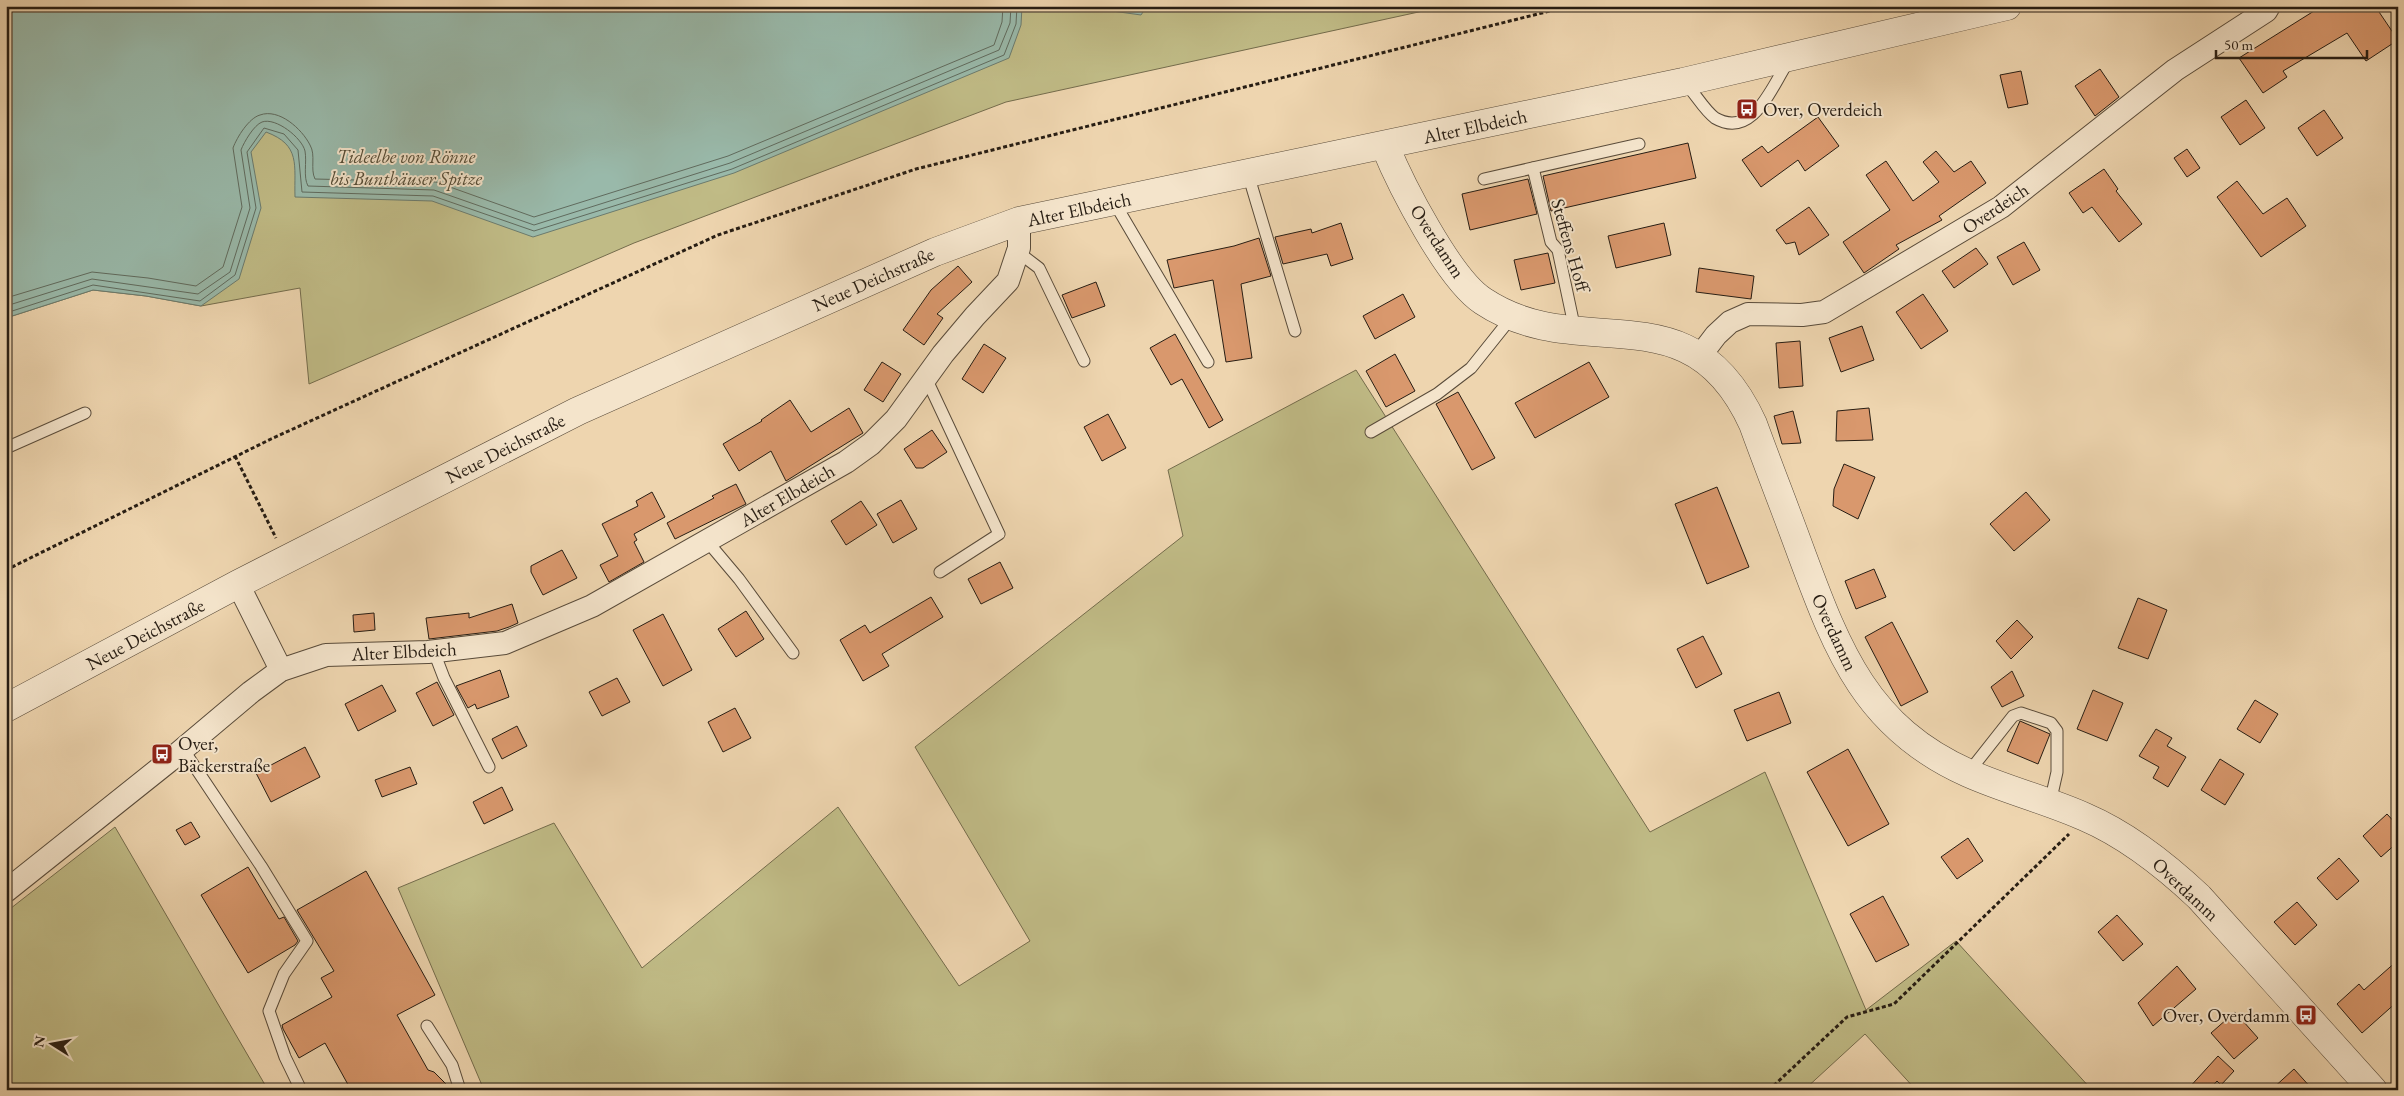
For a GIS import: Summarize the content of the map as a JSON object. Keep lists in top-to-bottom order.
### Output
{
  "streets": {
    "street": [
      "Alter Elbdeich",
      "Overdeich",
      "Overdamm",
      "Neue Deichstraße"
    ],
    "lane": ["Steffens Hoff"]
  },
  "crossings": [
    ["Alter Elbdeich", "Overdamm"],
    ["Alter Elbdeich", "Neue Deichstraße"],
    ["Overdeich", "Overdamm"],
    ["Overdamm", "Steffens Hoff"]
  ],
  "parks": ["Tideelbe von Rönne bis Bunthäuser Spitze"],
  "places": {
    "bus stop": ["Over, Overdeich", "Over, Bäckerstraße", "Over, Overdamm"]
  },
  "scale_bar": "50 m",
  "north": "left"
}
